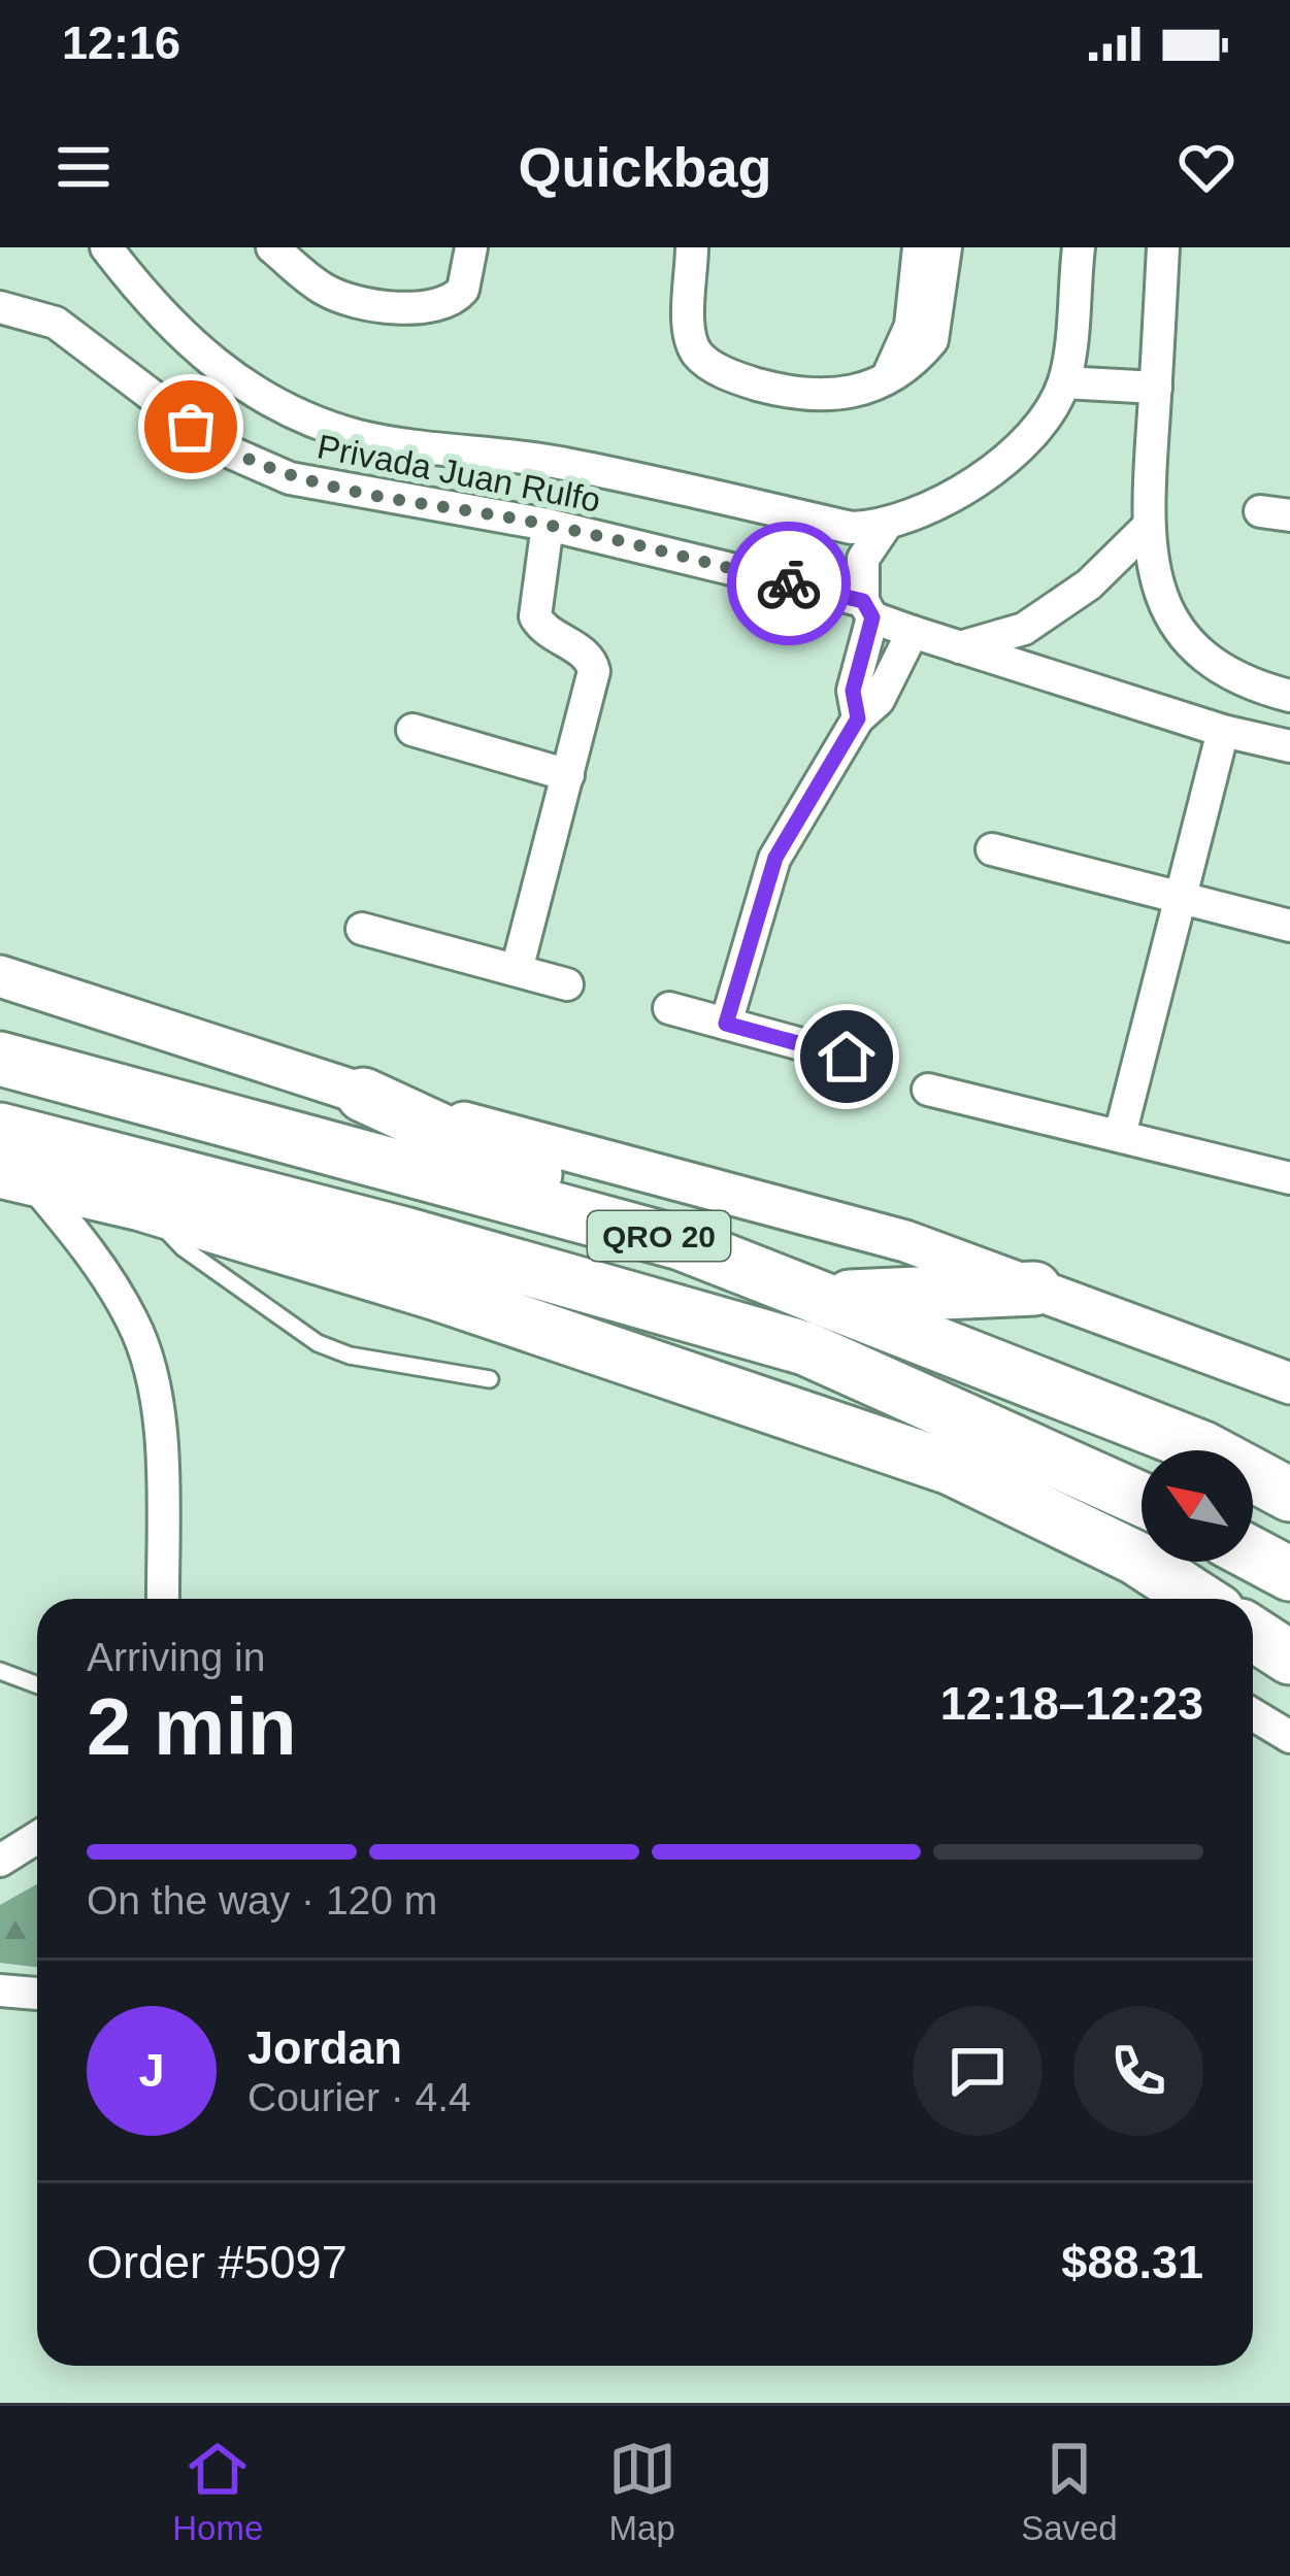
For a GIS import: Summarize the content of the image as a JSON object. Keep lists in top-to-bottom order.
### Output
{
  "streets": {
    "highway": ["QRO 20"],
    "street": ["Privada Juan Rulfo"]
  },
  "north": "top left",
  "page": {
    "status": "12:16",
    "header": "Quickbag",
    "heading": ["2 min", "Arriving in", "12:18–12:23"],
    "panel": [
      "Jordan",
      "Courier · 4.4",
      "Order #5097",
      "$88.31"
    ],
    "bar": "On the way · 120 m",
    "round": "J",
    "tabs": ["Home", "Map", "Saved"]
  }
}
